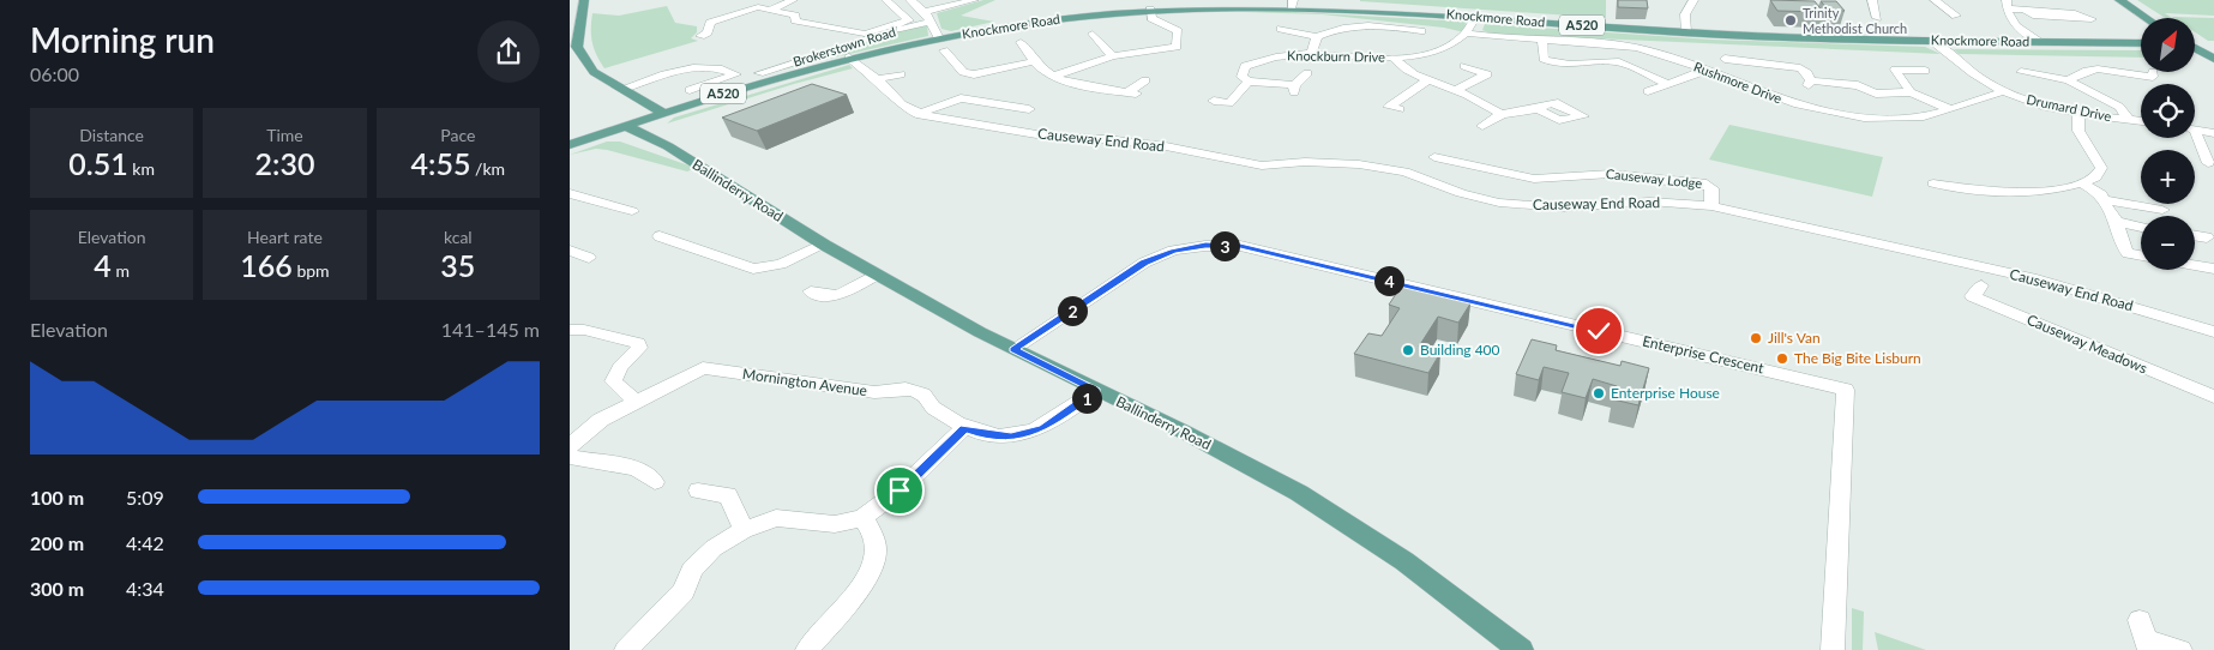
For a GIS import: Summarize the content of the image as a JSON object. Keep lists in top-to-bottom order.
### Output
{
  "streets": {
    "main road": ["Knockmore Road", "A520", "Ballinderry Road"],
    "street": [
      "Brokerstown Road",
      "Knockburn Drive",
      "Rushmore Drive",
      "Drumard Drive",
      "Causeway End Road",
      "Causeway Lodge",
      "Causeway Meadows",
      "Enterprise Crescent",
      "Mornington Avenue"
    ]
  },
  "crossings": [
    ["Knockmore Road", "Drumard Drive"],
    ["Knockmore Road", "Causeway End Road"],
    ["Knockmore Road", "Ballinderry Road"],
    ["Knockburn Drive", "Rushmore Drive"],
    ["Rushmore Drive", "Drumard Drive"],
    ["Causeway End Road", "Causeway Lodge"],
    ["Ballinderry Road", "Enterprise Crescent"],
    ["Ballinderry Road", "Mornington Avenue"]
  ],
  "places": [
    "Trinity Methodist Church",
    "Jill's Van",
    "Building 400",
    "The Big Bite Lisburn",
    "Enterprise House"
  ],
  "north": "top right",
  "page": {
    "heading": ["Morning run", "06:00"],
    "map_buttons": ["+", "−"],
    "stats": [
      ["Distance", "0.51 km"],
      ["Time", "2:30"],
      ["Pace", "4:55 /km"],
      ["Elevation", "4 m"],
      ["Heart rate", "166 bpm"],
      ["kcal", "35"]
    ],
    "pins": [
      "3",
      "4",
      "2",
      "1"
    ],
    "chart": ["Elevation", "141–145 m"],
    "list": [
      {
        "name": "100 m",
        "note": "5:09"
      },
      {
        "name": "200 m",
        "note": "4:42"
      },
      {
        "name": "300 m",
        "note": "4:34"
      }
    ]
  }
}
